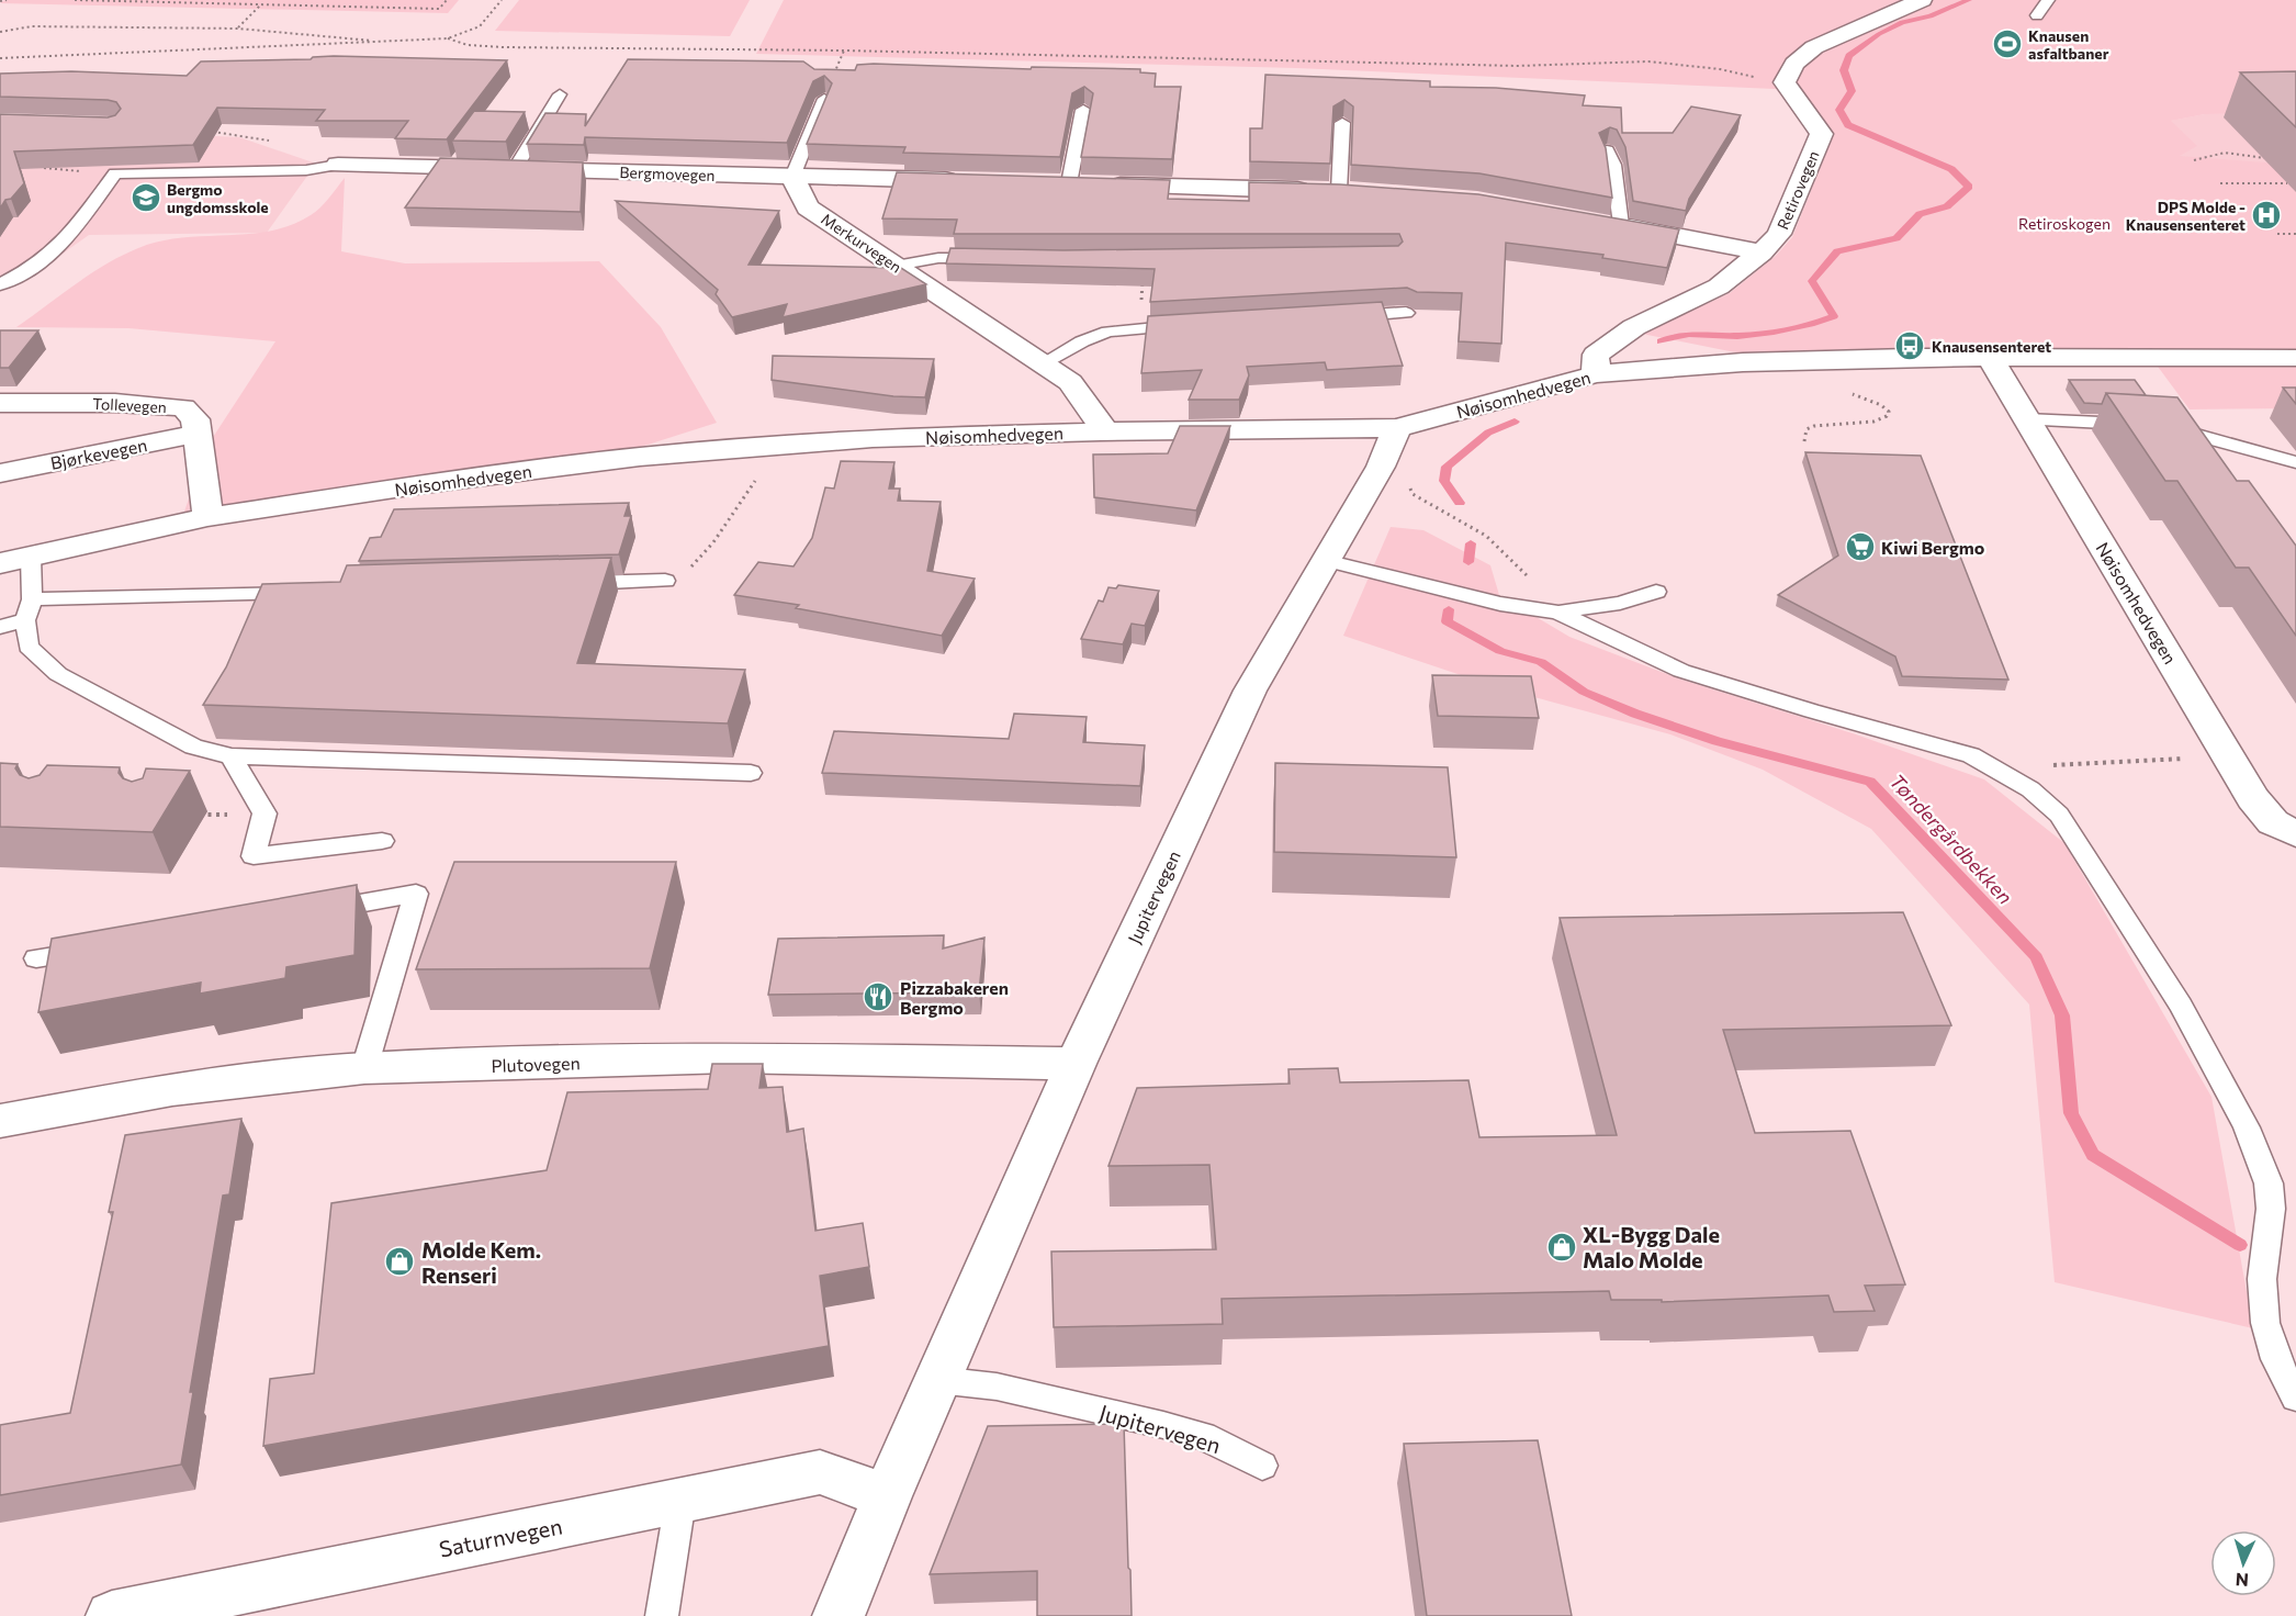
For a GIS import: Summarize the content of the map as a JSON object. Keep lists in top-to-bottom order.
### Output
{
  "streets": {
    "street": [
      "Bergmovegen",
      "Retirovegen",
      "Merkurvegen",
      "Nøisomhedvegen",
      "Tollevegen",
      "Bjørkevegen",
      "Jupitervegen",
      "Plutovegen",
      "Saturnvegen"
    ]
  },
  "crossings": [
    ["Bergmovegen", "Merkurvegen"],
    ["Retirovegen", "Nøisomhedvegen"],
    ["Merkurvegen", "Nøisomhedvegen"],
    ["Nøisomhedvegen", "Tollevegen"],
    ["Nøisomhedvegen", "Jupitervegen"],
    ["Tollevegen", "Bjørkevegen"],
    ["Jupitervegen", "Plutovegen"],
    ["Jupitervegen", "Saturnvegen"]
  ],
  "water": ["Tøndergårdbekken"],
  "parks": ["Retiroskogen"],
  "places": {
    "sports": ["Knausen asfaltbaner"],
    "school or university": ["Bergmo ungdomsskole"],
    "hospital": ["DPS Molde - Knausensenteret"],
    "bus stop": ["Knausensenteret"],
    "supermarket": ["Kiwi Bergmo"],
    "restaurant": ["Pizzabakeren Bergmo"],
    "shop": ["XL-Bygg Dale Malo Molde", "Molde Kem. Renseri"]
  },
  "north": "bottom"
}
